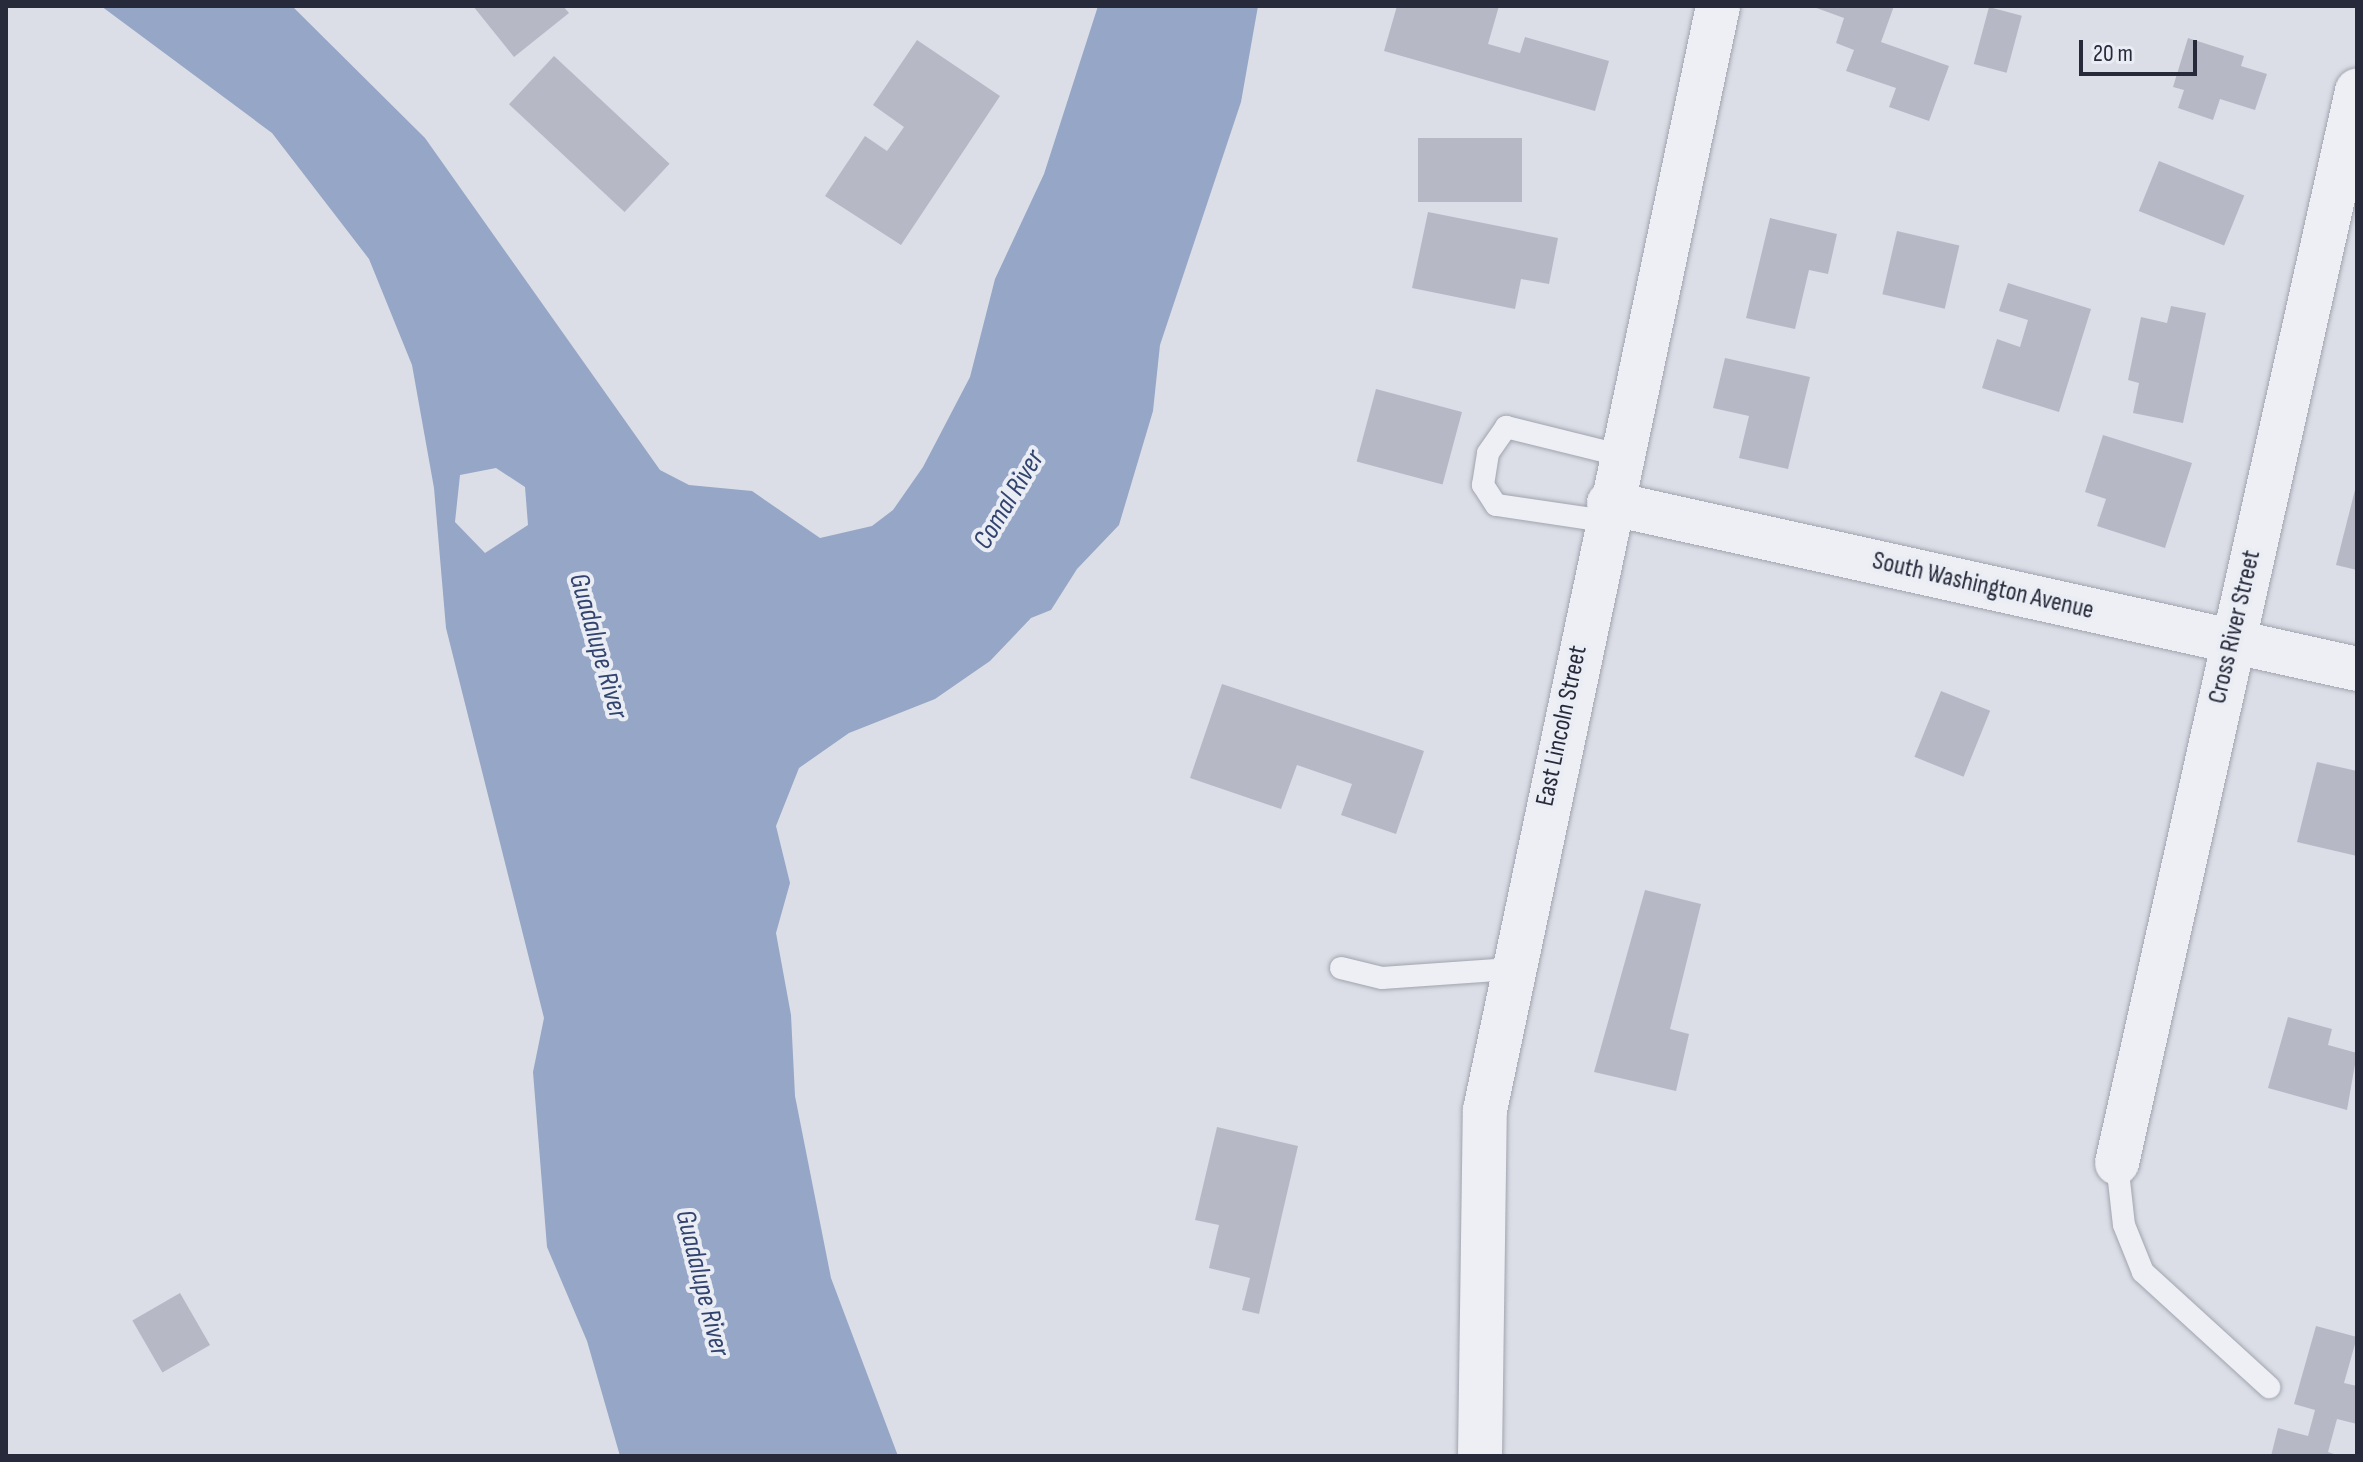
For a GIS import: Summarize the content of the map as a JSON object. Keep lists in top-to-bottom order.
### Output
{
  "streets": {
    "street": ["South Washington Avenue", "Cross River Street", "East Lincoln Street"]
  },
  "crossings": [
    ["South Washington Avenue", "Cross River Street"],
    ["South Washington Avenue", "East Lincoln Street"]
  ],
  "water": ["Comal River", "Guadalupe River"],
  "scale_bar": "20 m"
}
